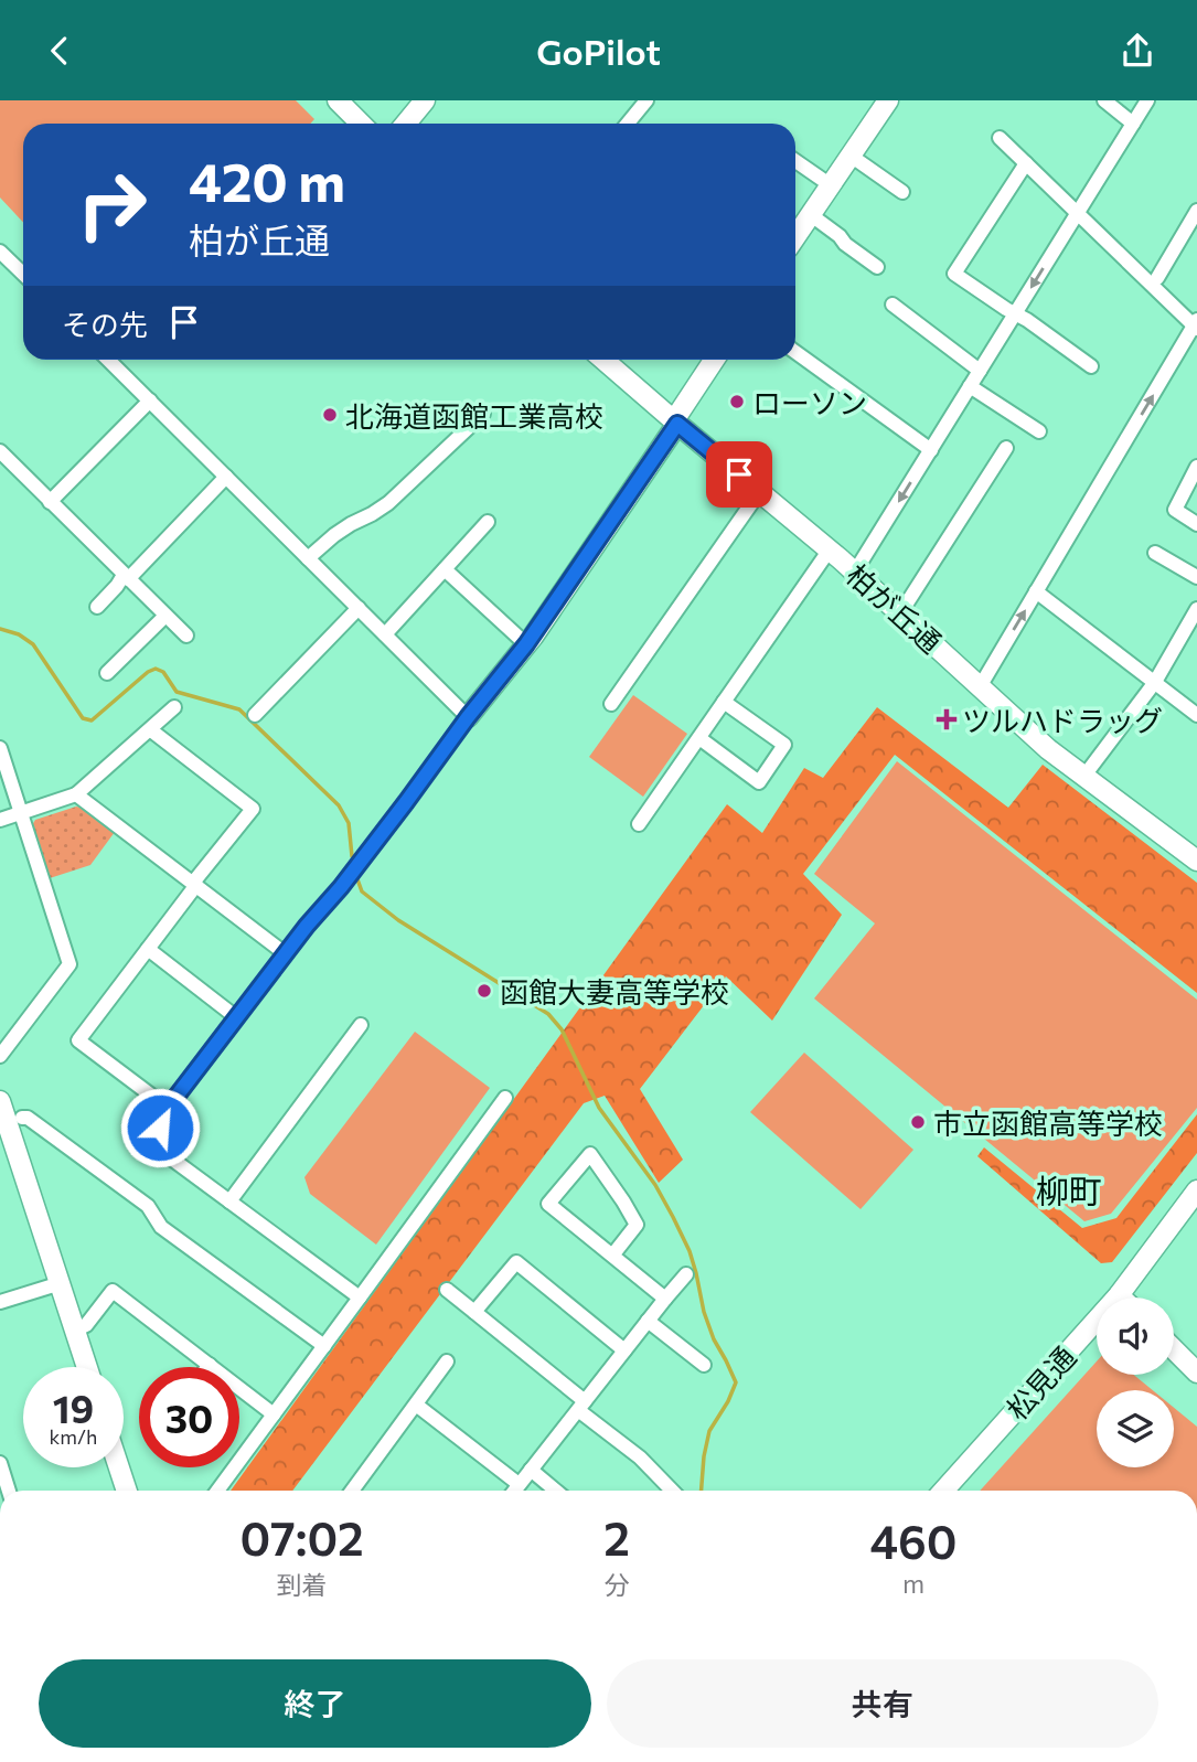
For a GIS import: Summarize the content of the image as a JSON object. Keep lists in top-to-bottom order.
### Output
{
  "streets": {
    "street": ["柏が丘通", "松見通"]
  },
  "districts": ["柳町"],
  "places": {
    "other": [
      "ローソン",
      "北海道函館工業高校",
      "函館大妻高等学校",
      "市立函館高等学校"
    ],
    "health": ["ツルハドラッグ"]
  },
  "page": {
    "header": "GoPilot",
    "turn": ["420 m", "柏が丘通"],
    "then": "その先",
    "speed": "19 km/h",
    "limit": "30",
    "eta": [
      "07:02",
      "到着",
      "2",
      "分",
      "460",
      "m"
    ],
    "buttons": ["終了", "共有"]
  }
}
